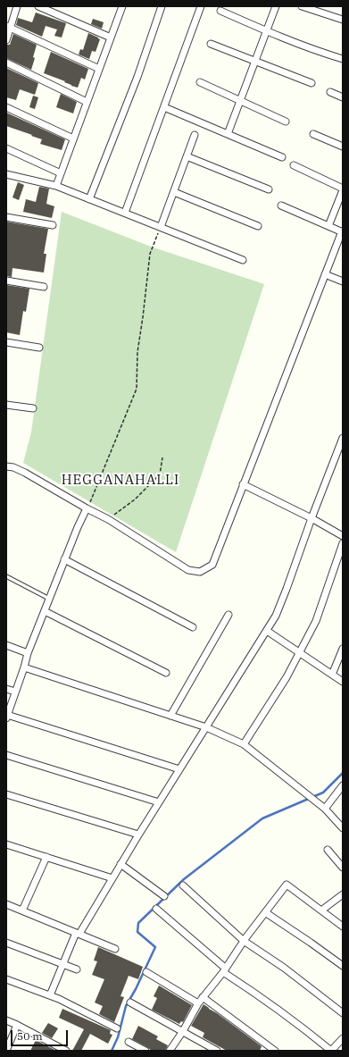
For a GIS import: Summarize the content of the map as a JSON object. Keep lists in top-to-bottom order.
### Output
{
  "districts": ["HEGGANAHALLI"],
  "scale_bar": "50 m"
}
